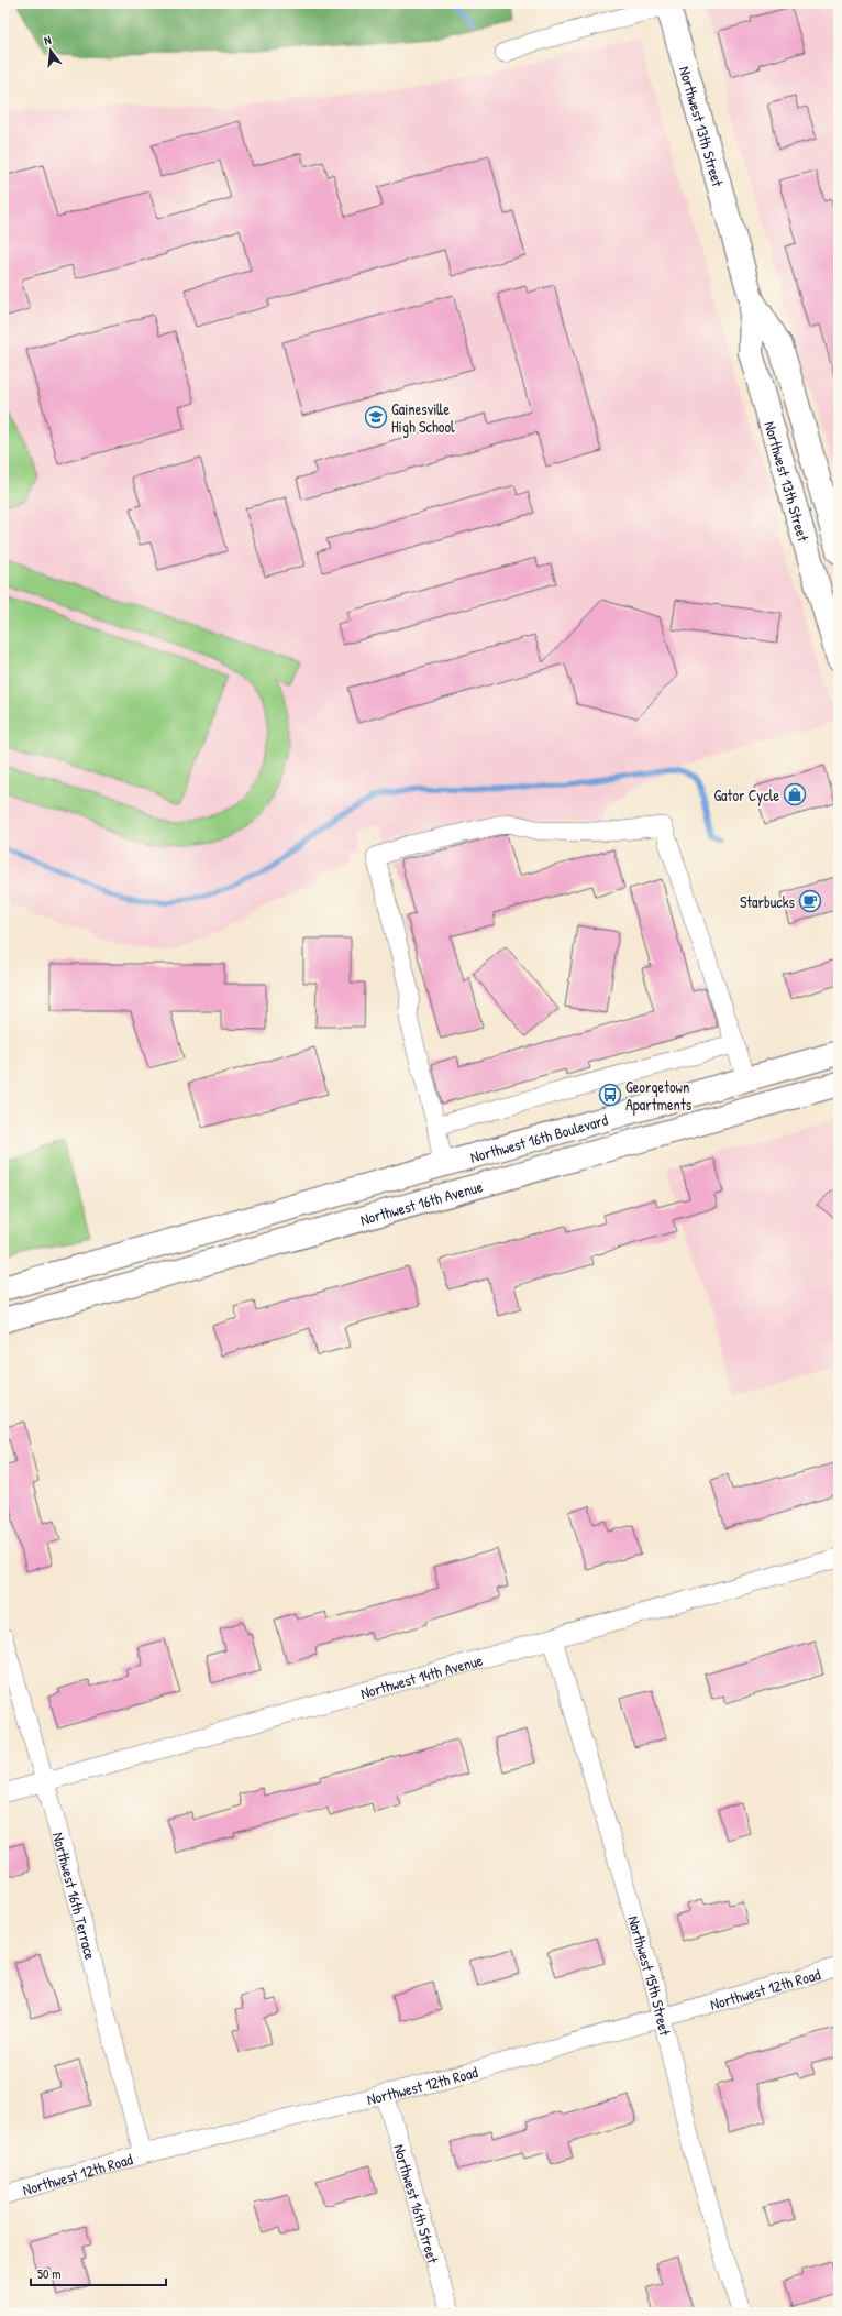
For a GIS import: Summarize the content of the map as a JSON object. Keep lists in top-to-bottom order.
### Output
{
  "streets": {
    "main road": ["Northwest 13th Street", "Northwest 16th Boulevard", "Northwest 16th Avenue"],
    "street": [
      "Northwest 14th Avenue",
      "Northwest 16th Terrace",
      "Northwest 15th Street",
      "Northwest 12th Road",
      "Northwest 16th Street"
    ]
  },
  "crossings": [
    ["Northwest 16th Boulevard", "Northwest 16th Avenue"],
    ["Northwest 14th Avenue", "Northwest 16th Terrace"],
    ["Northwest 14th Avenue", "Northwest 15th Street"],
    ["Northwest 16th Terrace", "Northwest 12th Road"],
    ["Northwest 15th Street", "Northwest 12th Road"],
    ["Northwest 12th Road", "Northwest 16th Street"]
  ],
  "places": {
    "school or university": ["Gainesville High School"],
    "shop": ["Gator Cycle"],
    "cafe": ["Starbucks"],
    "bus stop": ["Georgetown Apartments"]
  },
  "scale_bar": "50 m",
  "north": "top"
}
